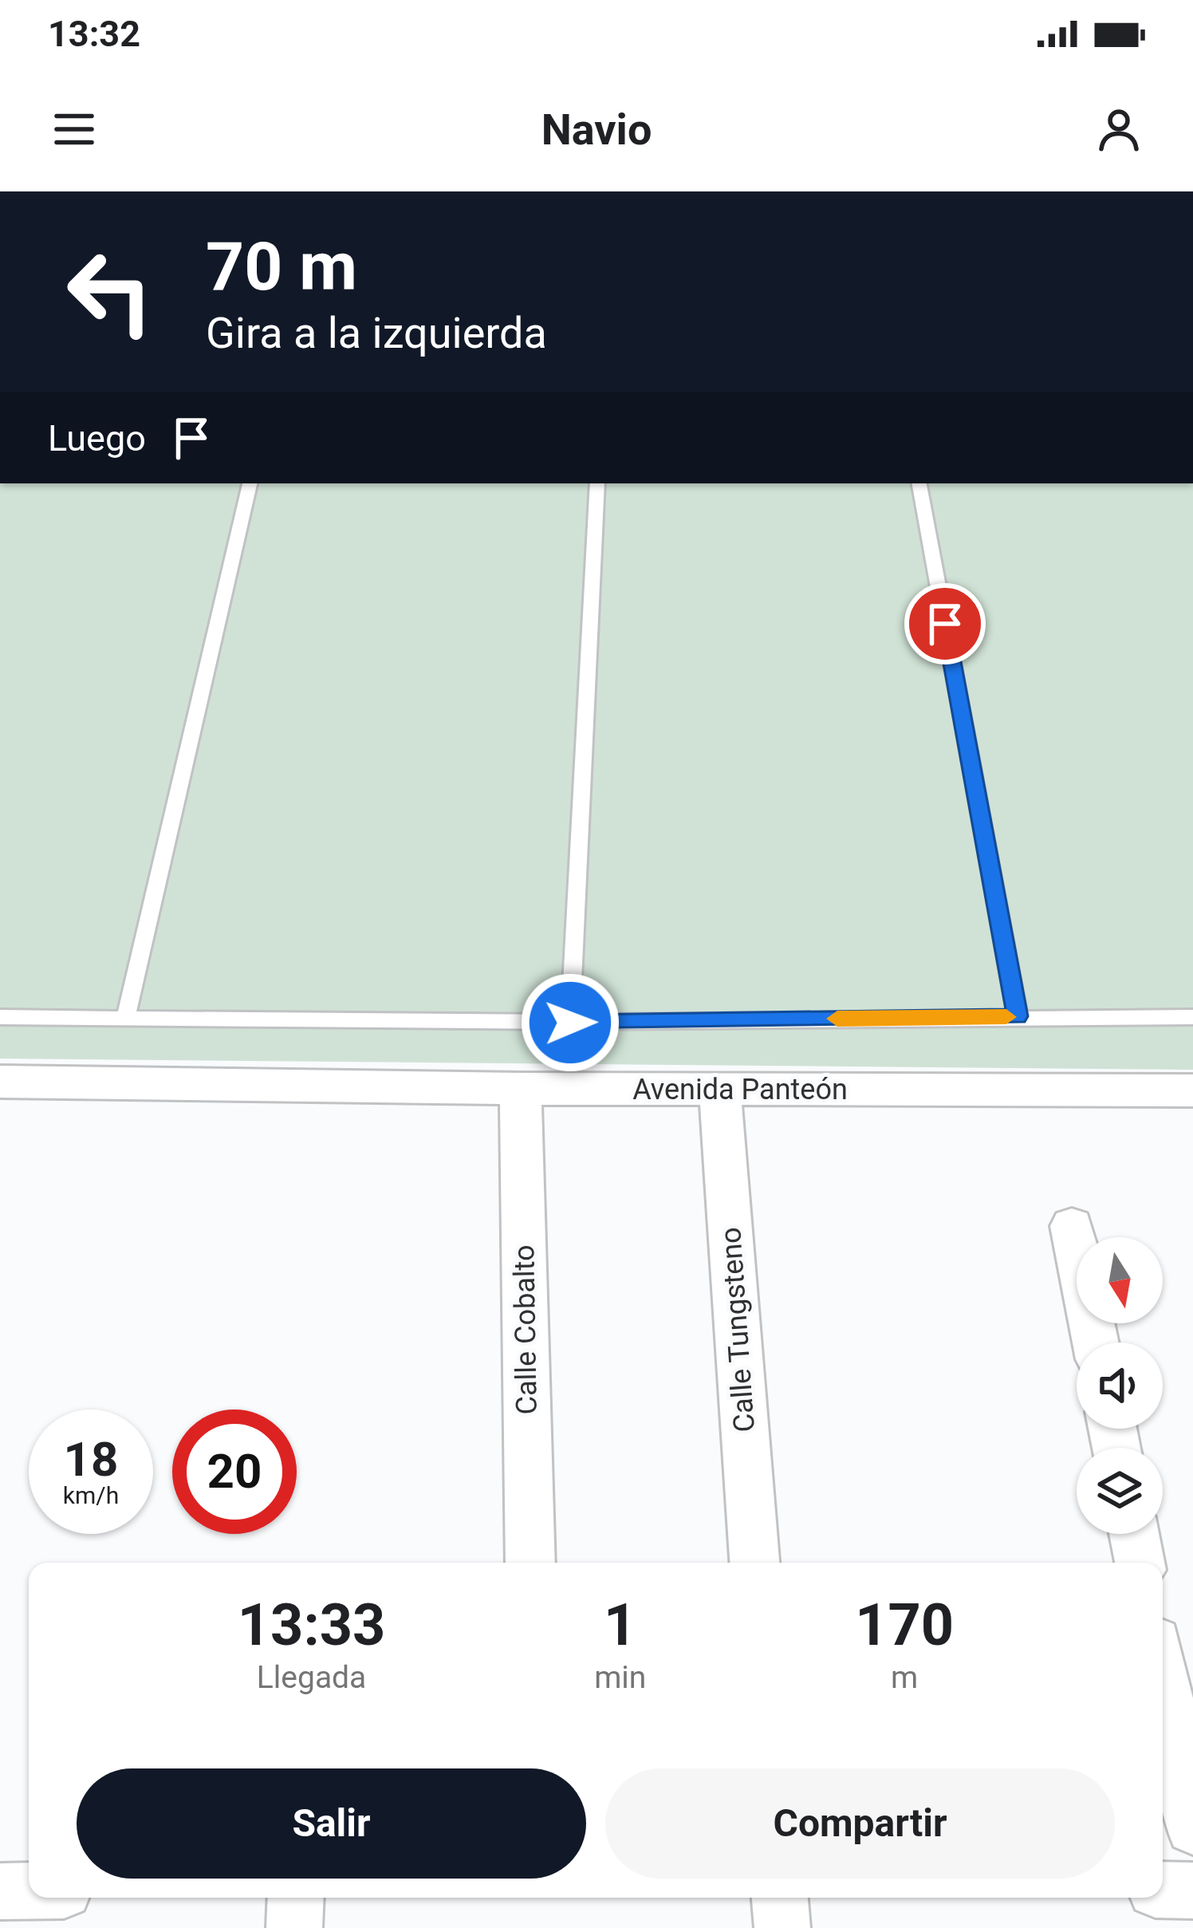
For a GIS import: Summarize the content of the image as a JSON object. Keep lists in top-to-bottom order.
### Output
{
  "streets": {
    "street": ["Avenida Panteón", "Calle Cobalto", "Calle Tungsteno"]
  },
  "crossings": [
    ["Avenida Panteón", "Calle Cobalto"],
    ["Avenida Panteón", "Calle Tungsteno"]
  ],
  "north": "bottom",
  "page": {
    "status": "13:32",
    "header": "Navio",
    "turn": ["70 m", "Gira a la izquierda"],
    "then": "Luego",
    "speed": "18 km/h",
    "limit": "20",
    "eta": [
      "13:33",
      "Llegada",
      "1",
      "min",
      "170",
      "m"
    ],
    "buttons": ["Salir", "Compartir"]
  }
}
